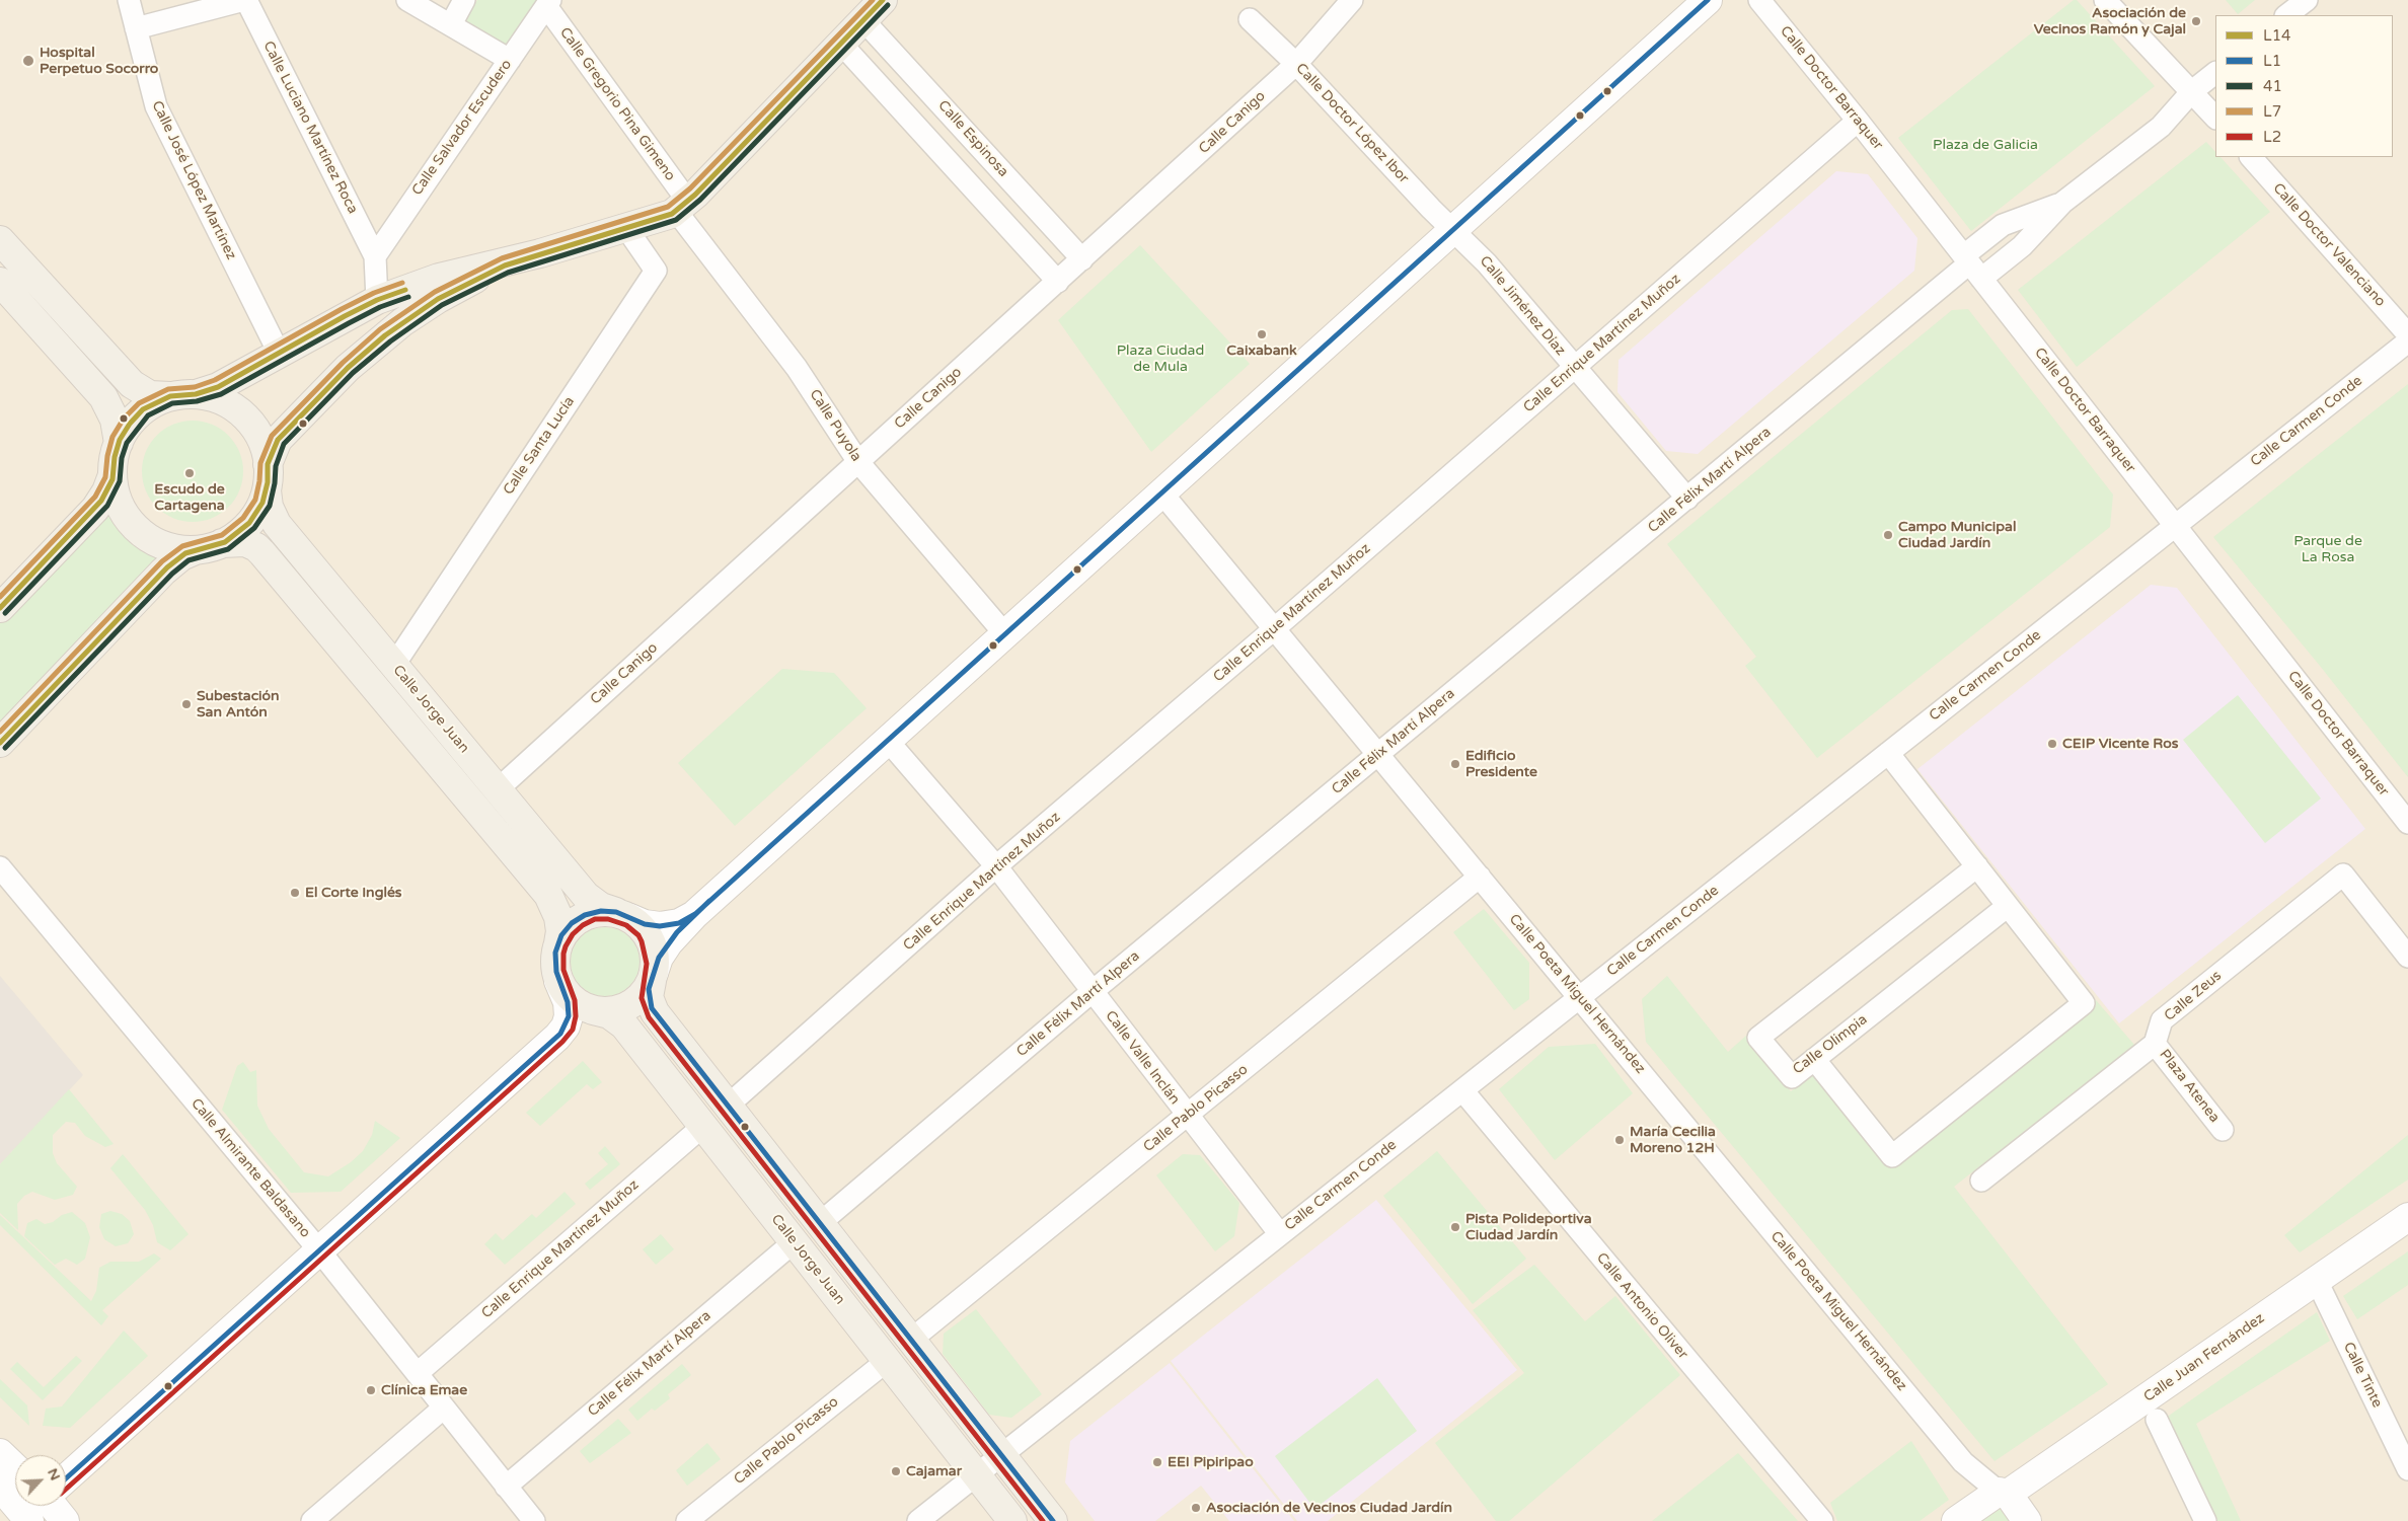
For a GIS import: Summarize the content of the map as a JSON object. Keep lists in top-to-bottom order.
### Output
{
  "streets": {
    "main road": ["Calle Jorge Juan", "Calle Juan Fernández"],
    "street": [
      "Calle Doctor Barraquer",
      "Calle Gregorio Pina Gimeno",
      "Calle Canigo",
      "Calle Doctor López Ibor",
      "Calle Luciano Martínez Roca",
      "Calle Salvador Escudero",
      "Calle Espinosa",
      "Calle José López Martínez",
      "Calle Doctor Valenciano",
      "Calle Jiménez Díaz",
      "Calle Enrique Martínez Muñoz",
      "Calle Carmen Conde",
      "Calle Puyola",
      "Calle Santa Lucía",
      "Calle Félix Martí Alpera",
      "Calle Poeta Miguel Hernández",
      "Calle Zeus",
      "Calle Olimpia",
      "Calle Valle Inclán",
      "Plaza Atenea",
      "Calle Pablo Picasso",
      "Calle Almirante Baldasano",
      "Calle Antonio Oliver",
      "Calle Tinte"
    ]
  },
  "crossings": [
    ["Calle Doctor Barraquer", "Calle Enrique Martínez Muñoz"],
    ["Calle Doctor Barraquer", "Calle Carmen Conde"],
    ["Calle Doctor Barraquer", "Calle Félix Martí Alpera"],
    ["Calle Gregorio Pina Gimeno", "Calle Salvador Escudero"],
    ["Calle Gregorio Pina Gimeno", "Calle Puyola"],
    ["Calle Canigo", "Calle Doctor López Ibor"],
    ["Calle Canigo", "Calle Espinosa"],
    ["Calle Canigo", "Calle Puyola"],
    ["Calle Canigo", "Calle Jorge Juan"],
    ["Calle Doctor López Ibor", "Calle Jiménez Díaz"],
    ["Calle Luciano Martínez Roca", "Calle Salvador Escudero"],
    ["Calle Jiménez Díaz", "Calle Enrique Martínez Muñoz"],
    ["Calle Jiménez Díaz", "Calle Félix Martí Alpera"],
    ["Calle Enrique Martínez Muñoz", "Calle Jorge Juan"],
    ["Calle Enrique Martínez Muñoz", "Calle Poeta Miguel Hernández"],
    ["Calle Enrique Martínez Muñoz", "Calle Valle Inclán"],
    ["Calle Enrique Martínez Muñoz", "Calle Almirante Baldasano"],
    ["Calle Carmen Conde", "Calle Jorge Juan"],
    ["Calle Carmen Conde", "Calle Poeta Miguel Hernández"],
    ["Calle Carmen Conde", "Calle Valle Inclán"],
    ["Calle Carmen Conde", "Calle Antonio Oliver"],
    ["Calle Santa Lucía", "Calle Jorge Juan"],
    ["Calle Félix Martí Alpera", "Calle Jorge Juan"],
    ["Calle Félix Martí Alpera", "Calle Poeta Miguel Hernández"],
    ["Calle Félix Martí Alpera", "Calle Valle Inclán"],
    ["Calle Félix Martí Alpera", "Calle Almirante Baldasano"],
    ["Calle Jorge Juan", "Calle Pablo Picasso"],
    ["Calle Poeta Miguel Hernández", "Calle Pablo Picasso"],
    ["Calle Poeta Miguel Hernández", "Calle Juan Fernández"],
    ["Calle Zeus", "Plaza Atenea"],
    ["Calle Valle Inclán", "Calle Pablo Picasso"],
    ["Calle Juan Fernández", "Calle Tinte"]
  ],
  "parks": ["Plaza de Galicia", "Plaza Ciudad de Mula", "Parque de La Rosa"],
  "places": [
    "Asociación de Vecinos Ramón y Cajal",
    "Hospital Perpetuo Socorro",
    "Caixabank",
    "Escudo de Cartagena",
    "Campo Municipal Ciudad Jardín",
    "Subestación San Antón",
    "CEIP Vicente Ros",
    "Edificio Presidente",
    "El Corte Inglés",
    "María Cecilia Moreno 12H",
    "Pista Polideportiva Ciudad Jardín",
    "Clínica Emae",
    "EEI Pipiripao",
    "Cajamar",
    "Asociación de Vecinos Ciudad Jardín"
  ],
  "lines": [
    "transit line L14",
    "transit line L1",
    "transit line L7",
    "transit line 41",
    "transit line L2"
  ],
  "legend": [
    "L14",
    "L1",
    "41",
    "L7",
    "L2"
  ],
  "north": "top right"
}
